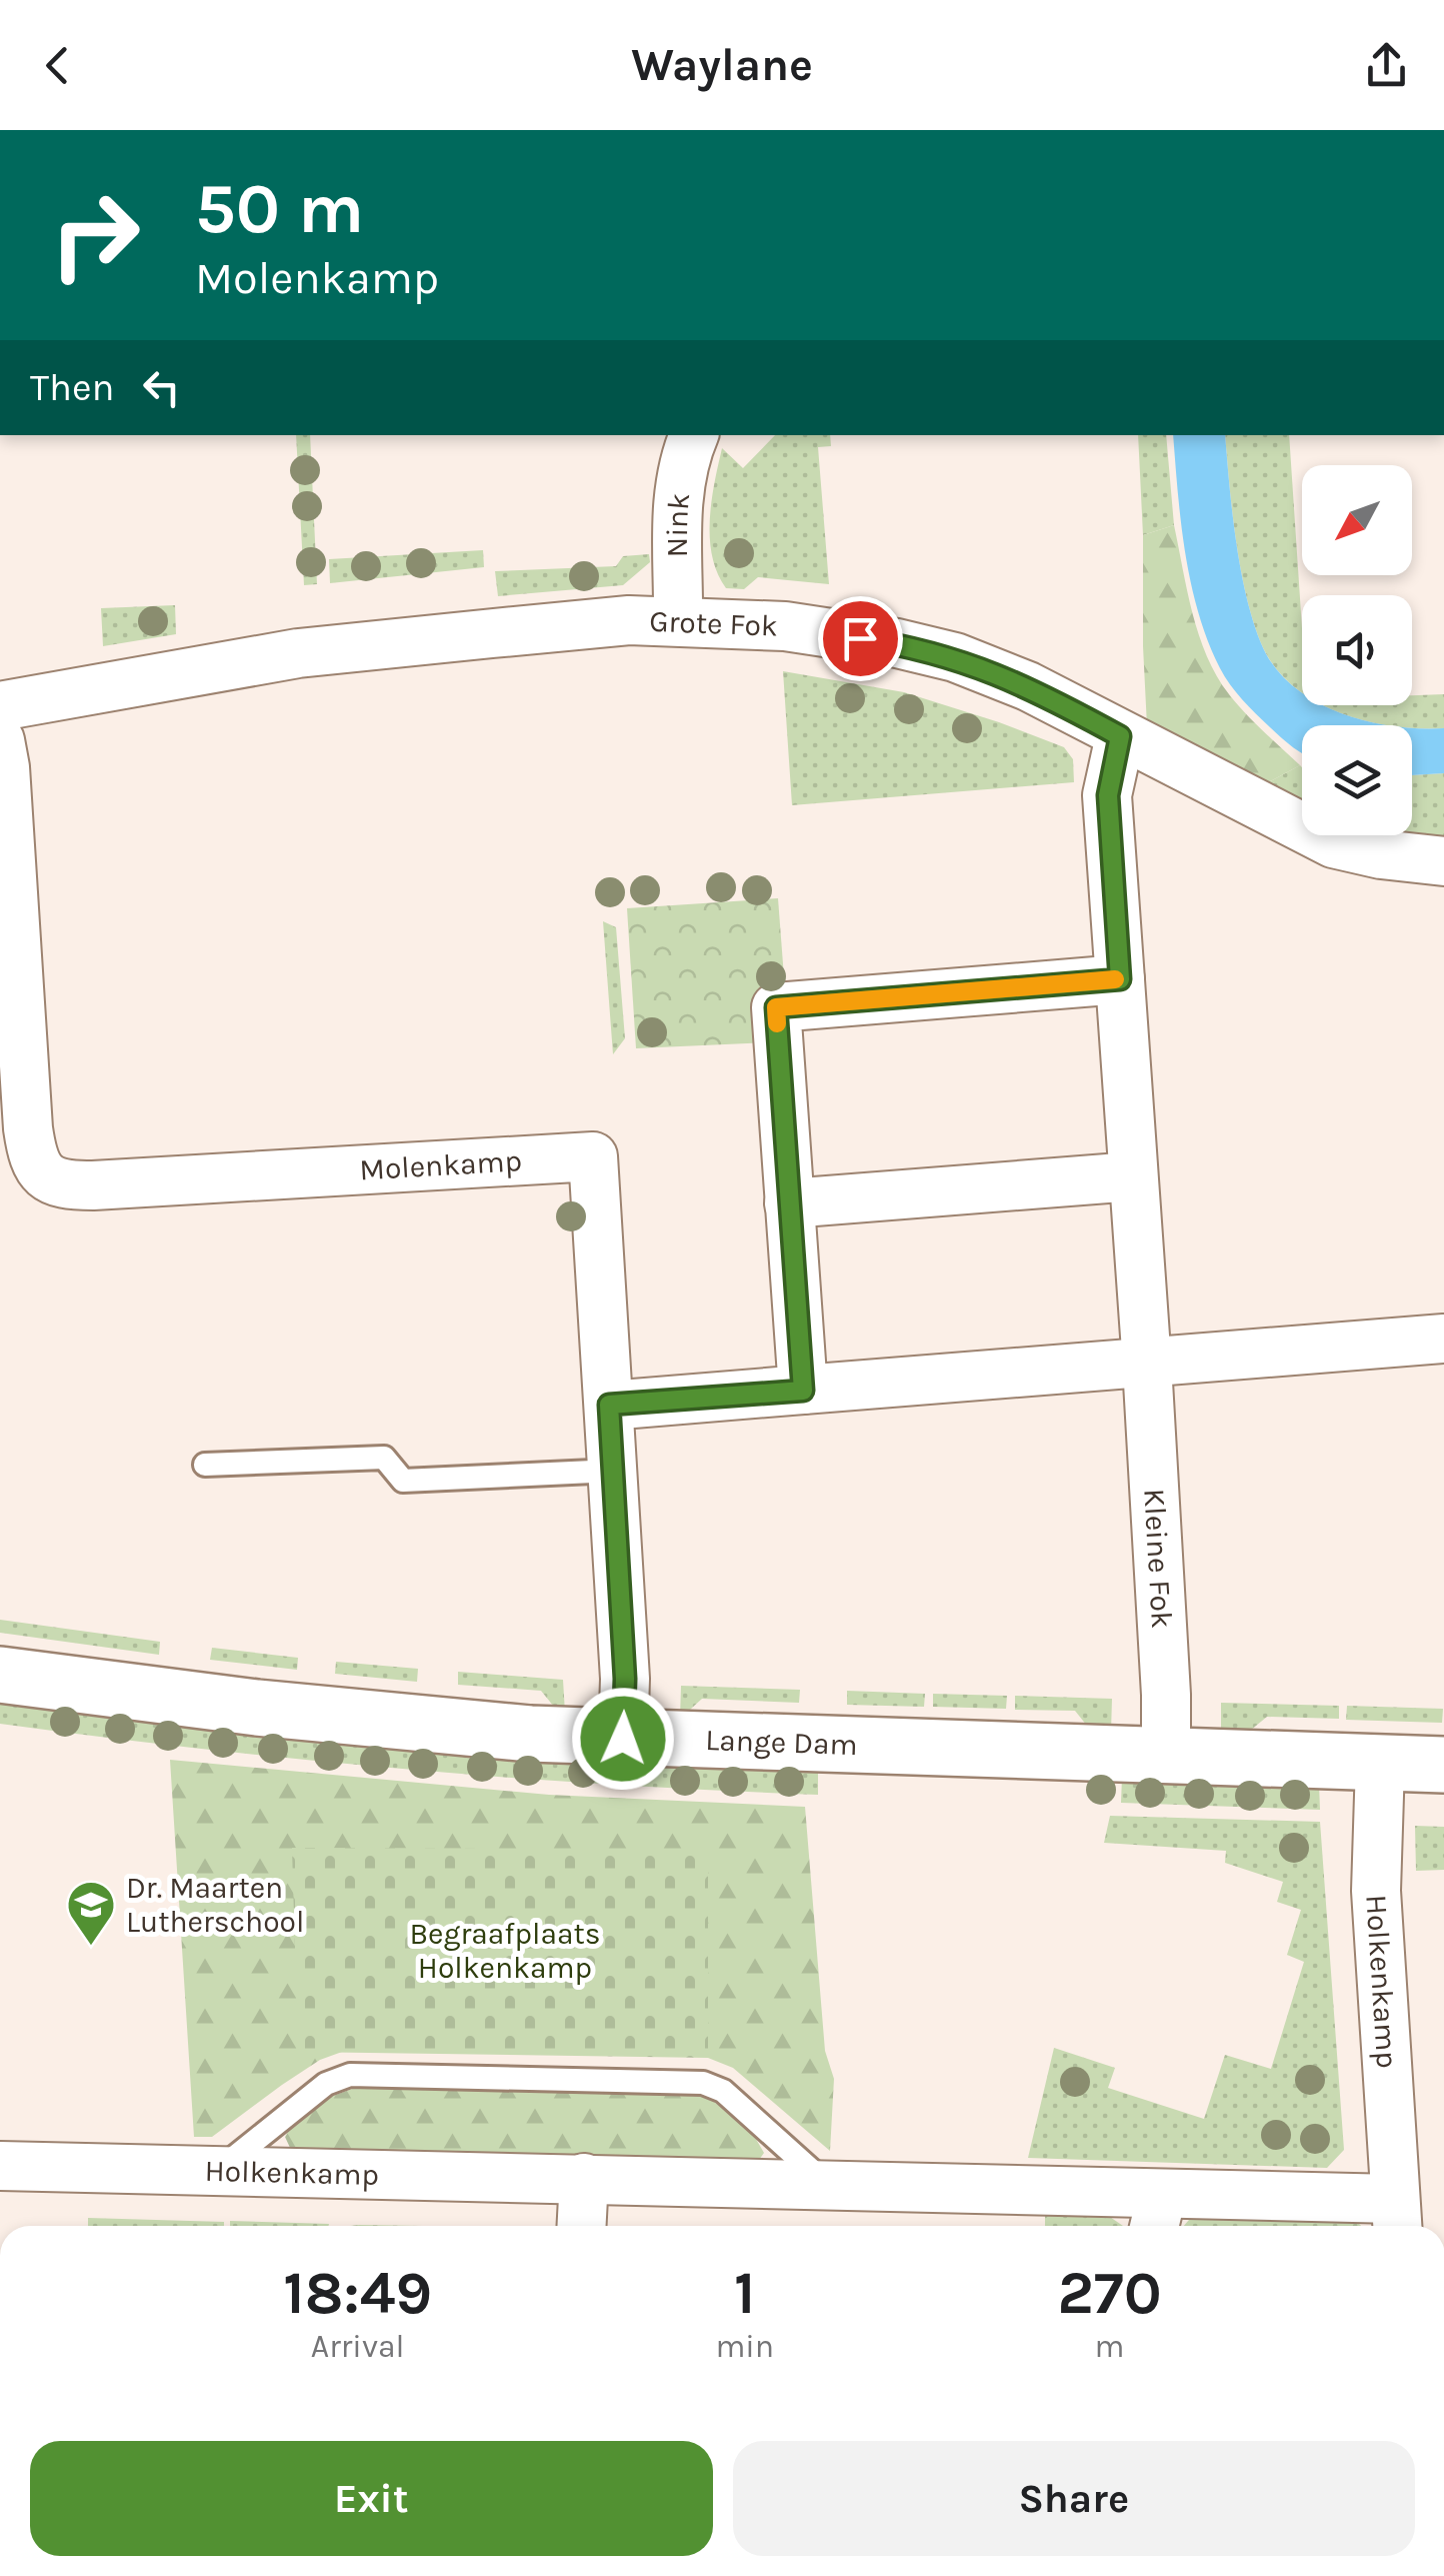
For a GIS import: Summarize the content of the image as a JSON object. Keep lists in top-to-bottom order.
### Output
{
  "streets": {
    "street": [
      "Nink",
      "Grote Fok",
      "Molenkamp",
      "Kleine Fok",
      "Lange Dam",
      "Holkenkamp"
    ]
  },
  "crossings": [
    ["Nink", "Grote Fok"],
    ["Grote Fok", "Kleine Fok"],
    ["Molenkamp", "Lange Dam"],
    ["Kleine Fok", "Lange Dam"],
    ["Lange Dam", "Holkenkamp"]
  ],
  "parks": ["Begraafplaats Holkenkamp"],
  "places": {
    "school or university": ["Dr. Maarten Lutherschool"]
  },
  "north": "bottom left",
  "page": {
    "header": "Waylane",
    "turn": ["50 m", "Molenkamp"],
    "then": "Then",
    "eta": [
      "18:49",
      "Arrival",
      "1",
      "min",
      "270",
      "m"
    ],
    "buttons": ["Exit", "Share"]
  }
}
